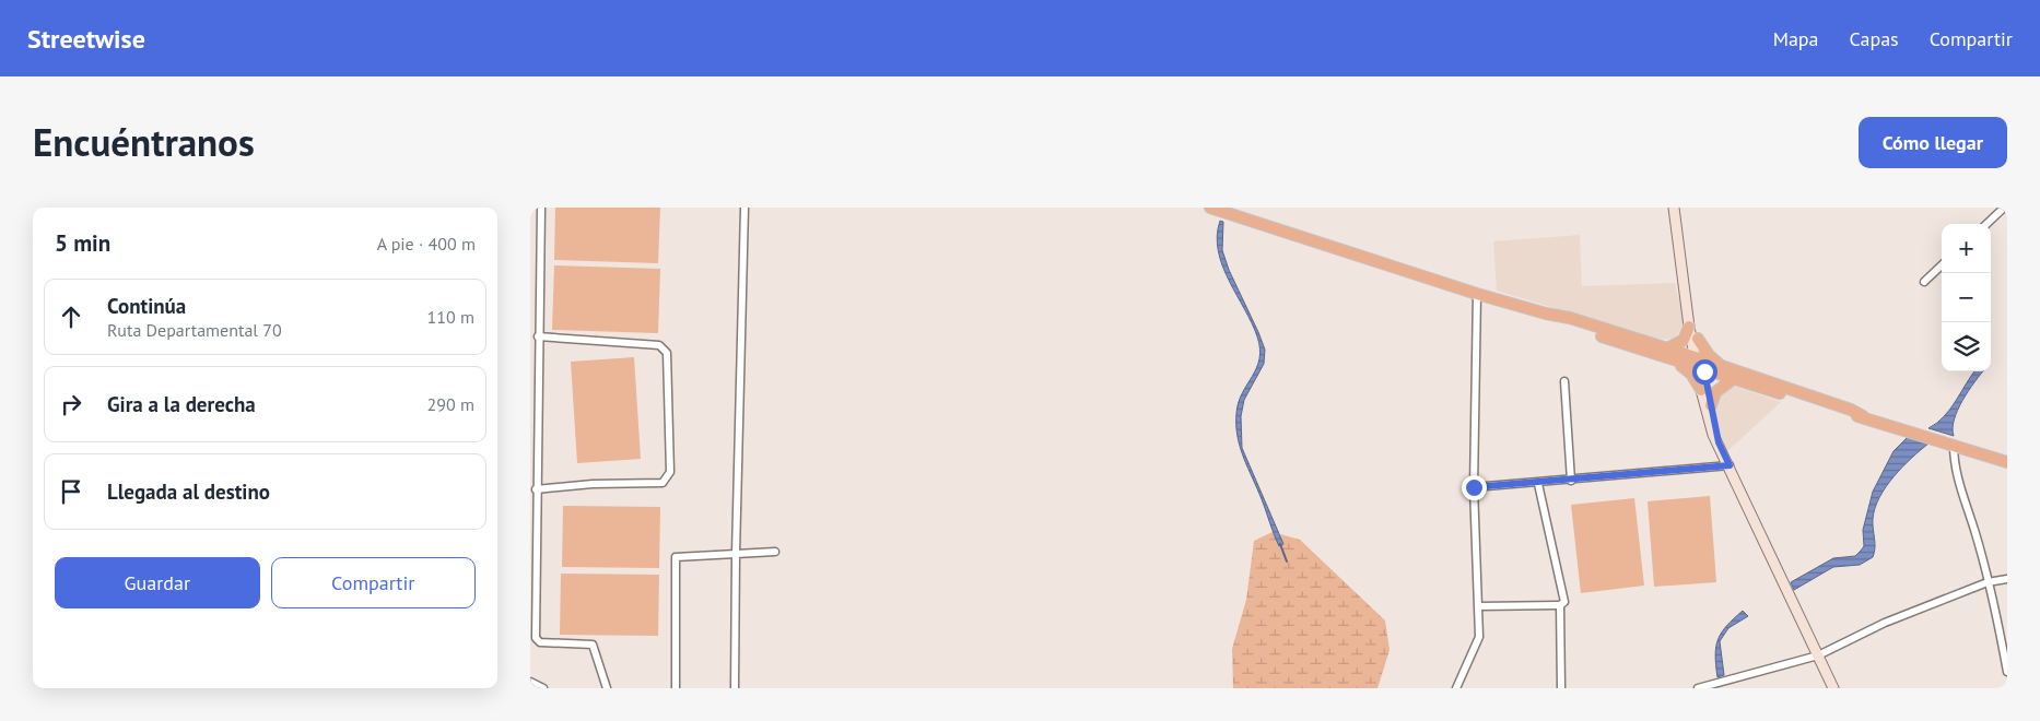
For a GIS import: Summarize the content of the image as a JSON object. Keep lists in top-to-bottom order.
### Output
{
  "page": {
    "header": "Streetwise",
    "nav": ["Mapa", "Capas", "Compartir"],
    "title": "Encuéntranos",
    "buttons": [
      "Cómo llegar",
      ["Guardar", "Compartir"]
    ],
    "heading": ["5 min", "A pie · 400 m"],
    "map_buttons": ["+", "−"],
    "list": [
      ["Continúa", "Ruta Departamental 70", "110 m"],
      ["Gira a la derecha", "290 m"],
      "Llegada al destino"
    ]
  }
}
